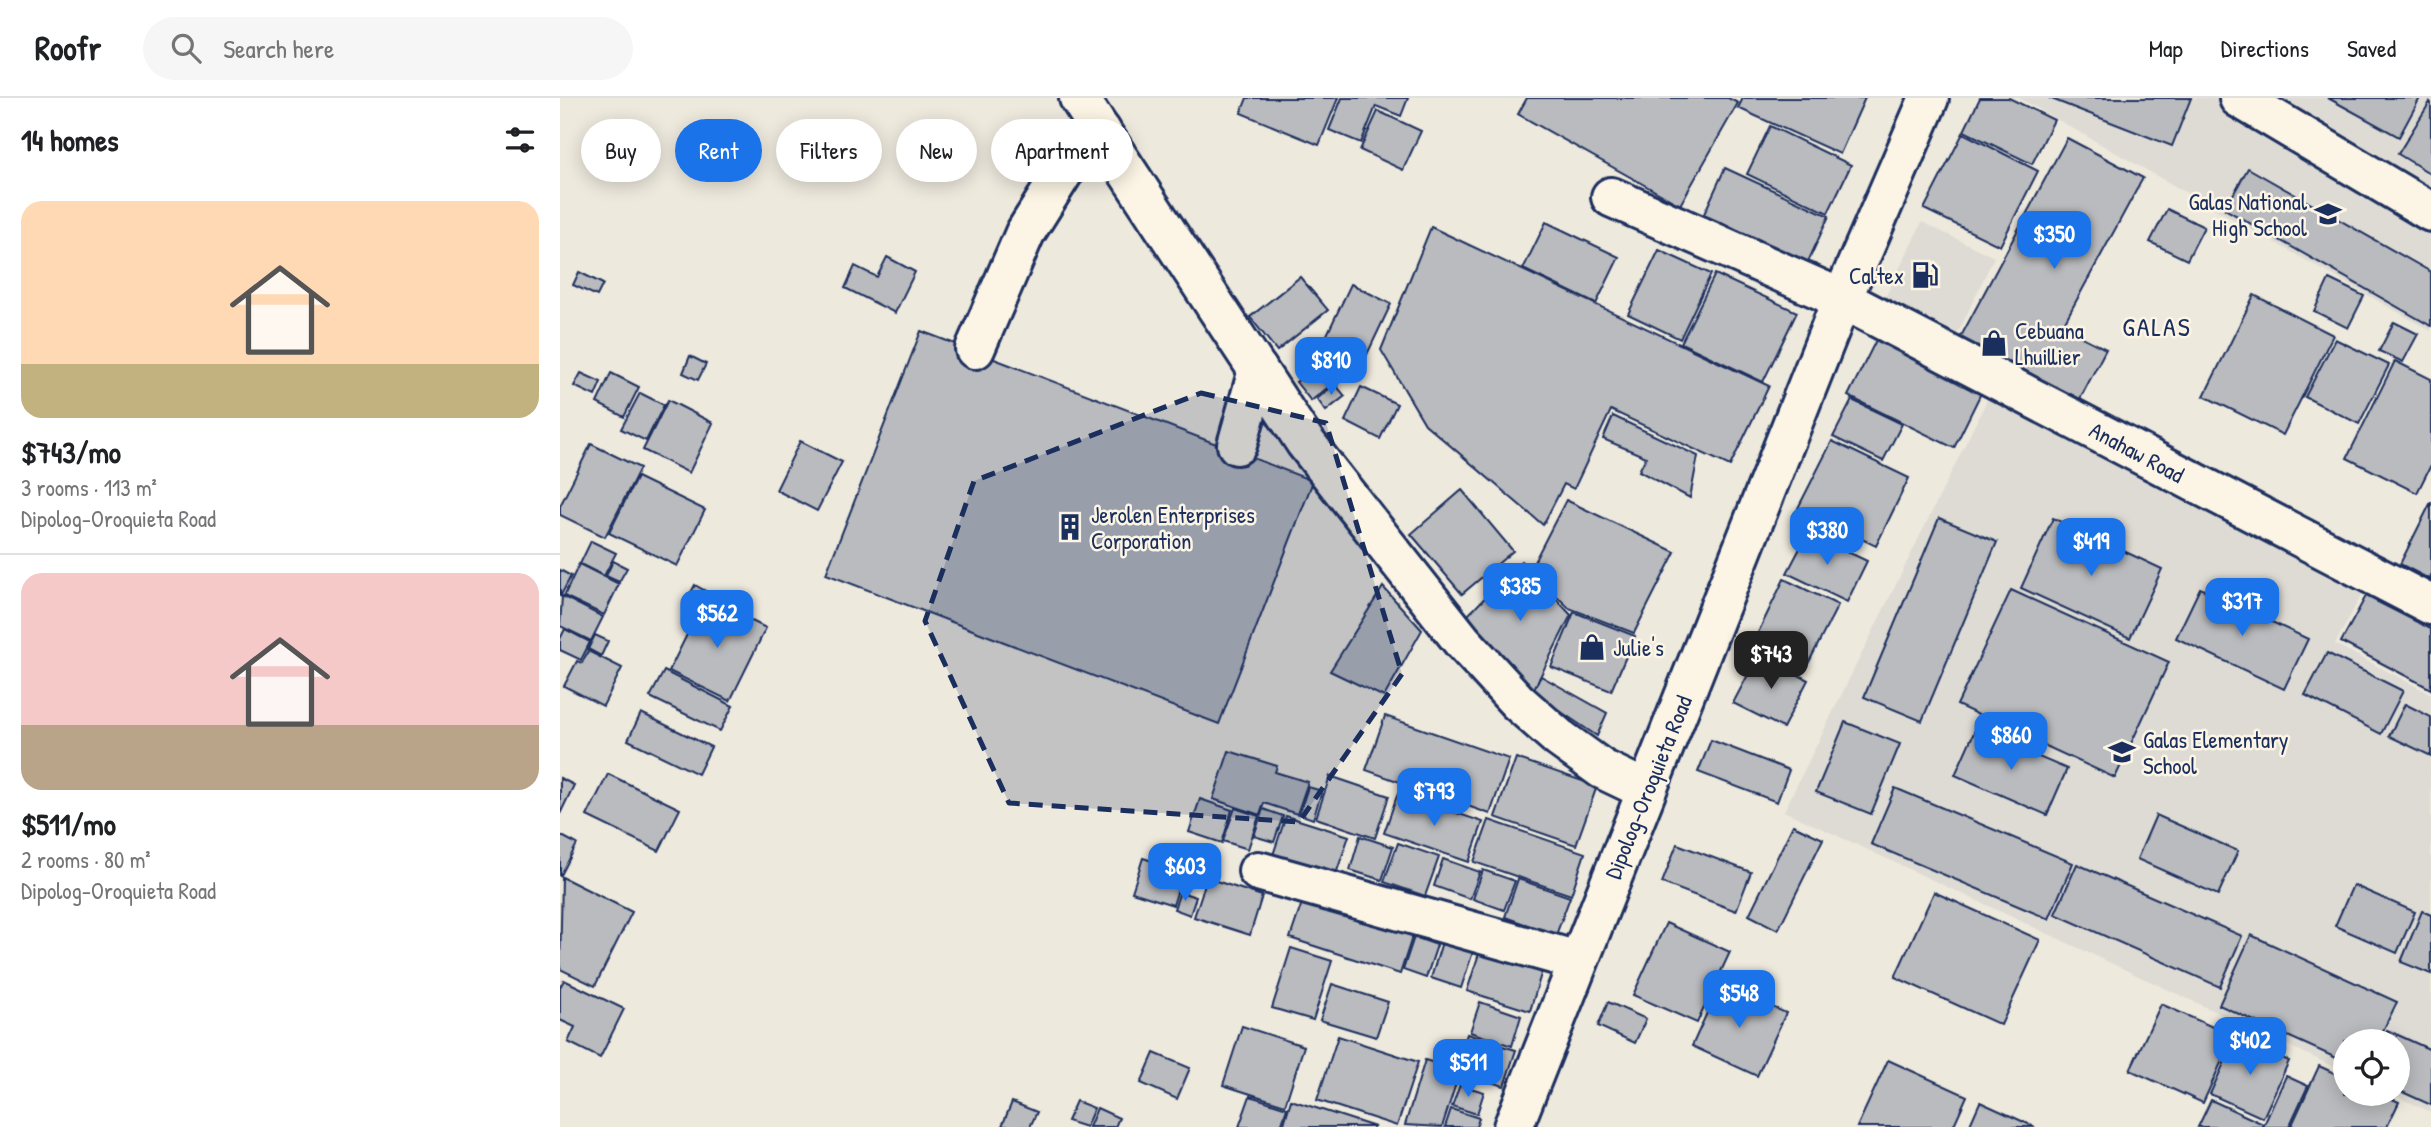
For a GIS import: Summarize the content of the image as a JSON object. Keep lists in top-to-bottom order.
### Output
{
  "streets": {
    "street": ["Anahaw Road", "Dipolog-Oroquieta Road"]
  },
  "crossings": [
    ["Anahaw Road", "Dipolog-Oroquieta Road"]
  ],
  "districts": ["GALAS"],
  "places": {
    "school or university": ["Galas National High School", "Galas Elementary School"],
    "fuel station": ["Caltex"],
    "shop": ["Cebuana Lhuillier", "Julie's"],
    "building": ["Jerolen Enterprises Corporation"]
  },
  "page": {
    "header": "Roofr",
    "search": "Search here",
    "nav": ["Map", "Directions", "Saved"],
    "heading": "14 homes",
    "chip": [
      "Buy",
      "Rent",
      "Filters",
      "New",
      "Apartment"
    ],
    "list": [
      {
        "name": "$743/mo",
        "note": "3 rooms · 113 m² · Dipolog-Oroquieta Road"
      },
      {
        "name": "$511/mo",
        "note": "2 rooms · 80 m² · Dipolog-Oroquieta Road"
      }
    ],
    "price": [
      "$350",
      "$810",
      "$380",
      "$419",
      "$385",
      "$317",
      "$562",
      "$743",
      "$860",
      "$793",
      "$603",
      "$548",
      "$402",
      "$511"
    ]
  }
}
